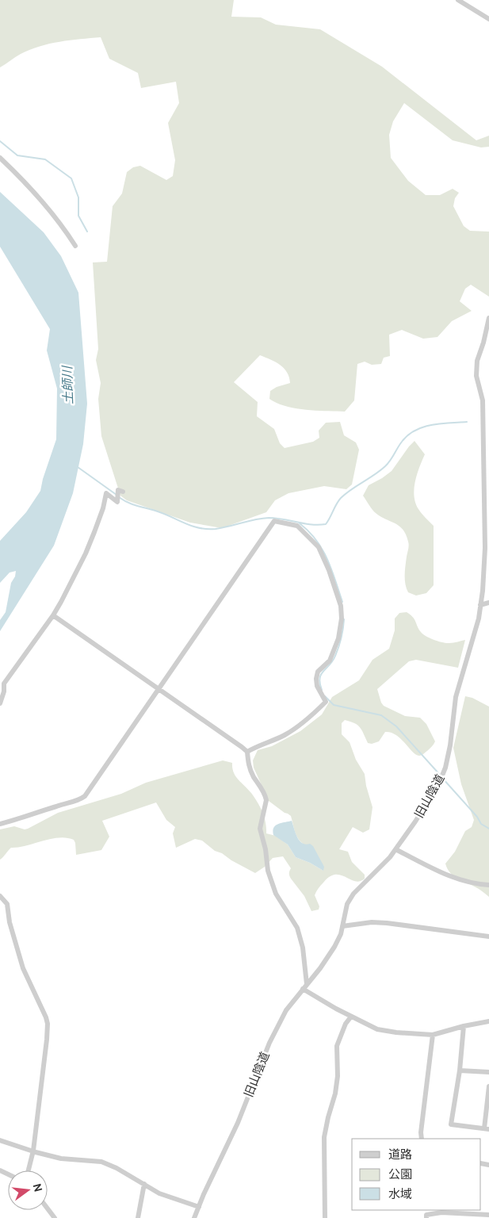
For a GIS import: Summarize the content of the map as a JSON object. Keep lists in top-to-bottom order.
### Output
{
  "streets": {
    "street": ["旧山陰道"]
  },
  "water": ["土師川"],
  "legend": ["道路", "公園", "水域"],
  "north": "right"
}
